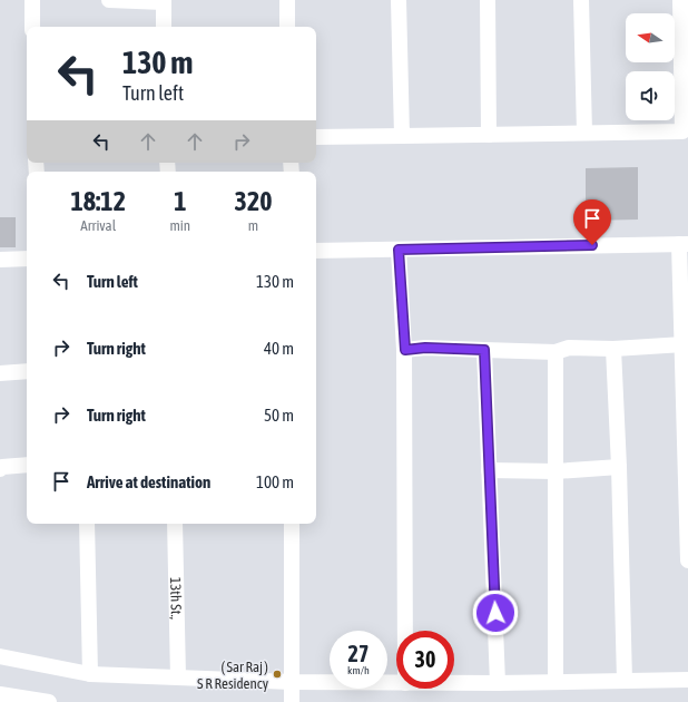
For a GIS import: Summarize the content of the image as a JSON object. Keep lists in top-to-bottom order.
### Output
{
  "streets": {
    "street": ["13th St.,"]
  },
  "places": ["( Sar Raj ) S R Residency"],
  "north": "left",
  "page": {
    "turn": ["130 m", "Turn left"],
    "eta": [
      "18:12",
      "Arrival",
      "1",
      "min",
      "320",
      "m"
    ],
    "list": [
      {
        "name": "Turn left",
        "value": "130 m"
      },
      {
        "name": "Turn right",
        "value": "40 m"
      },
      {
        "name": "Turn right",
        "value": "50 m"
      },
      {
        "name": "Arrive at destination",
        "value": "100 m"
      }
    ],
    "speed": "27 km/h",
    "limit": "30"
  }
}
